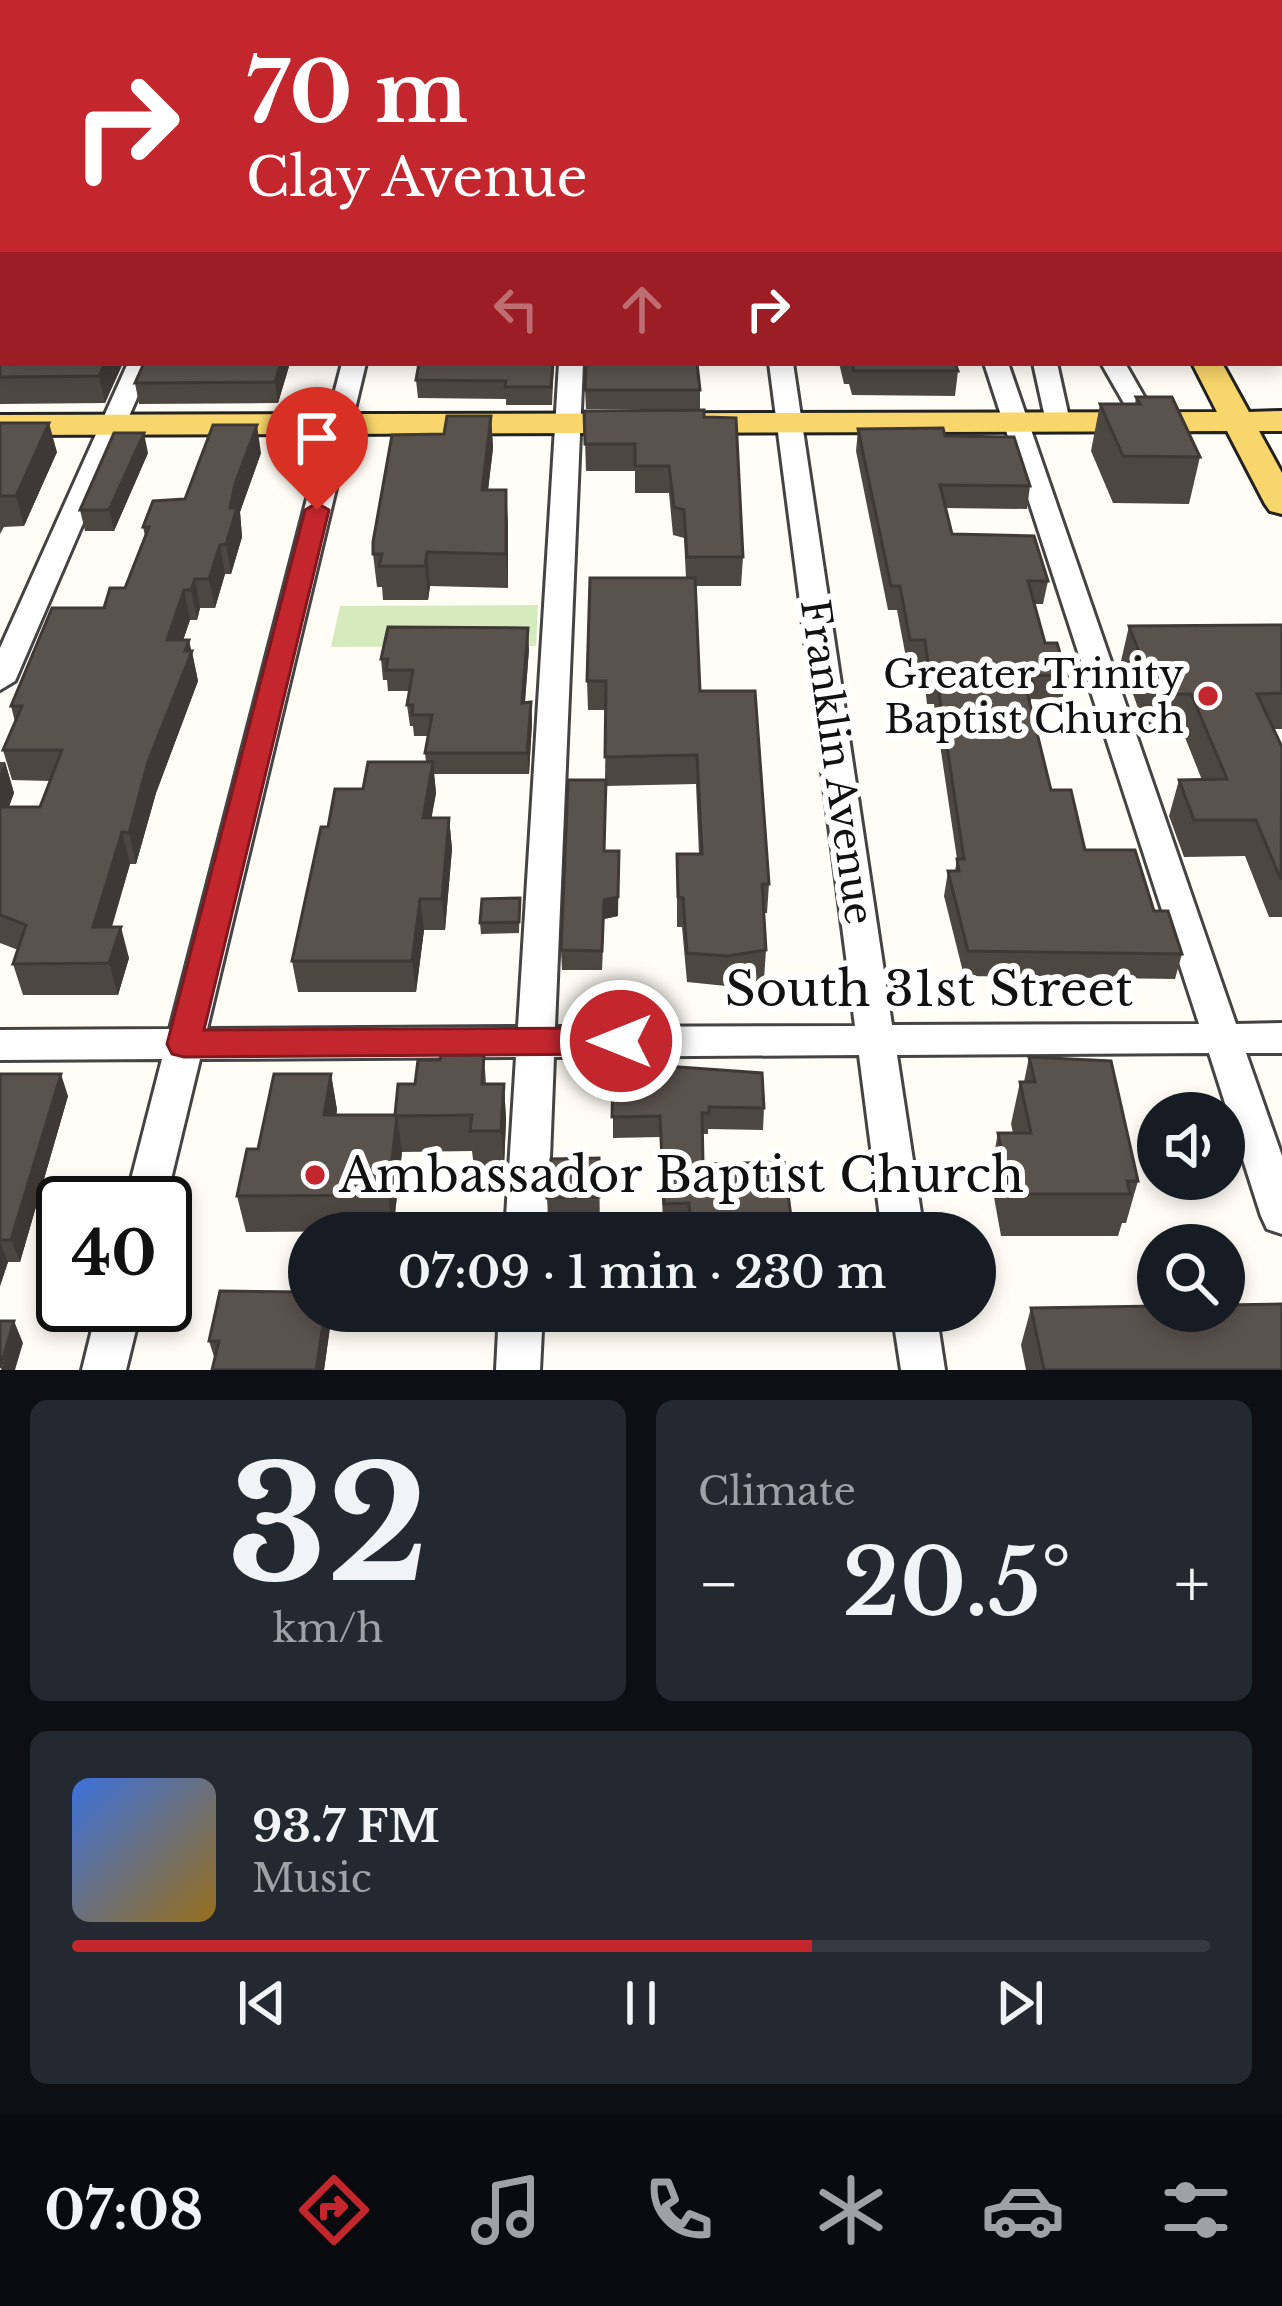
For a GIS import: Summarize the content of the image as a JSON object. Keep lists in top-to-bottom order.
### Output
{
  "streets": {
    "street": ["Franklin Avenue", "South 31st Street"]
  },
  "crossings": [
    ["Franklin Avenue", "South 31st Street"]
  ],
  "places": ["Greater Trinity Baptist Church", "Ambassador Baptist Church"],
  "page": {
    "turn": ["70 m", "Clay Avenue"],
    "limit": "40",
    "trip": "07:09 · 1 min · 230 m",
    "tile": [
      ["32", "km/h"],
      "Climate"
    ],
    "heat": ["−", "20.5°", "+"],
    "song": ["93.7 FM", "Music"],
    "tabs": "07:08"
  }
}
